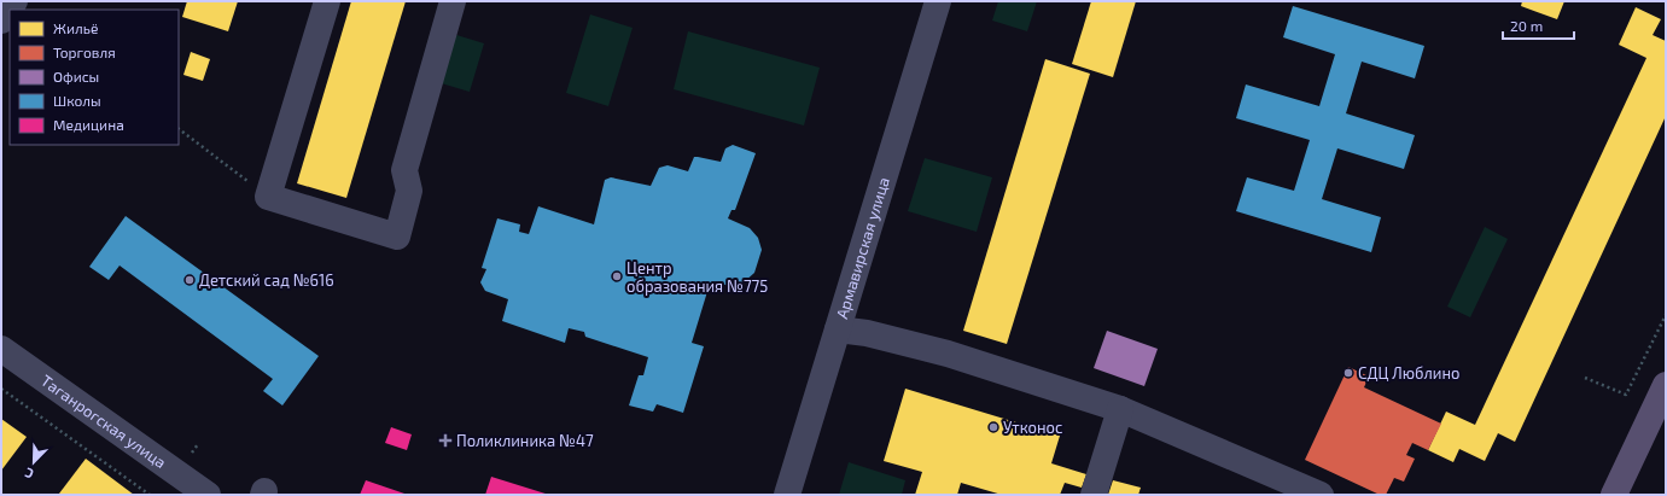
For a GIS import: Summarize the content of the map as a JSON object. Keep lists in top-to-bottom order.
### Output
{
  "streets": {
    "street": ["Армавирская улица", "Таганрогская улица"]
  },
  "places": {
    "other": [
      "Центр образования №775",
      "Детский сад №616",
      "СДЦ Люблино",
      "Утконос"
    ],
    "health": ["Поликлиника №47"]
  },
  "legend": [
    "Жильё",
    "Торговля",
    "Офисы",
    "Школы",
    "Медицина"
  ],
  "scale_bar": "20 m",
  "north": "bottom left"
}
